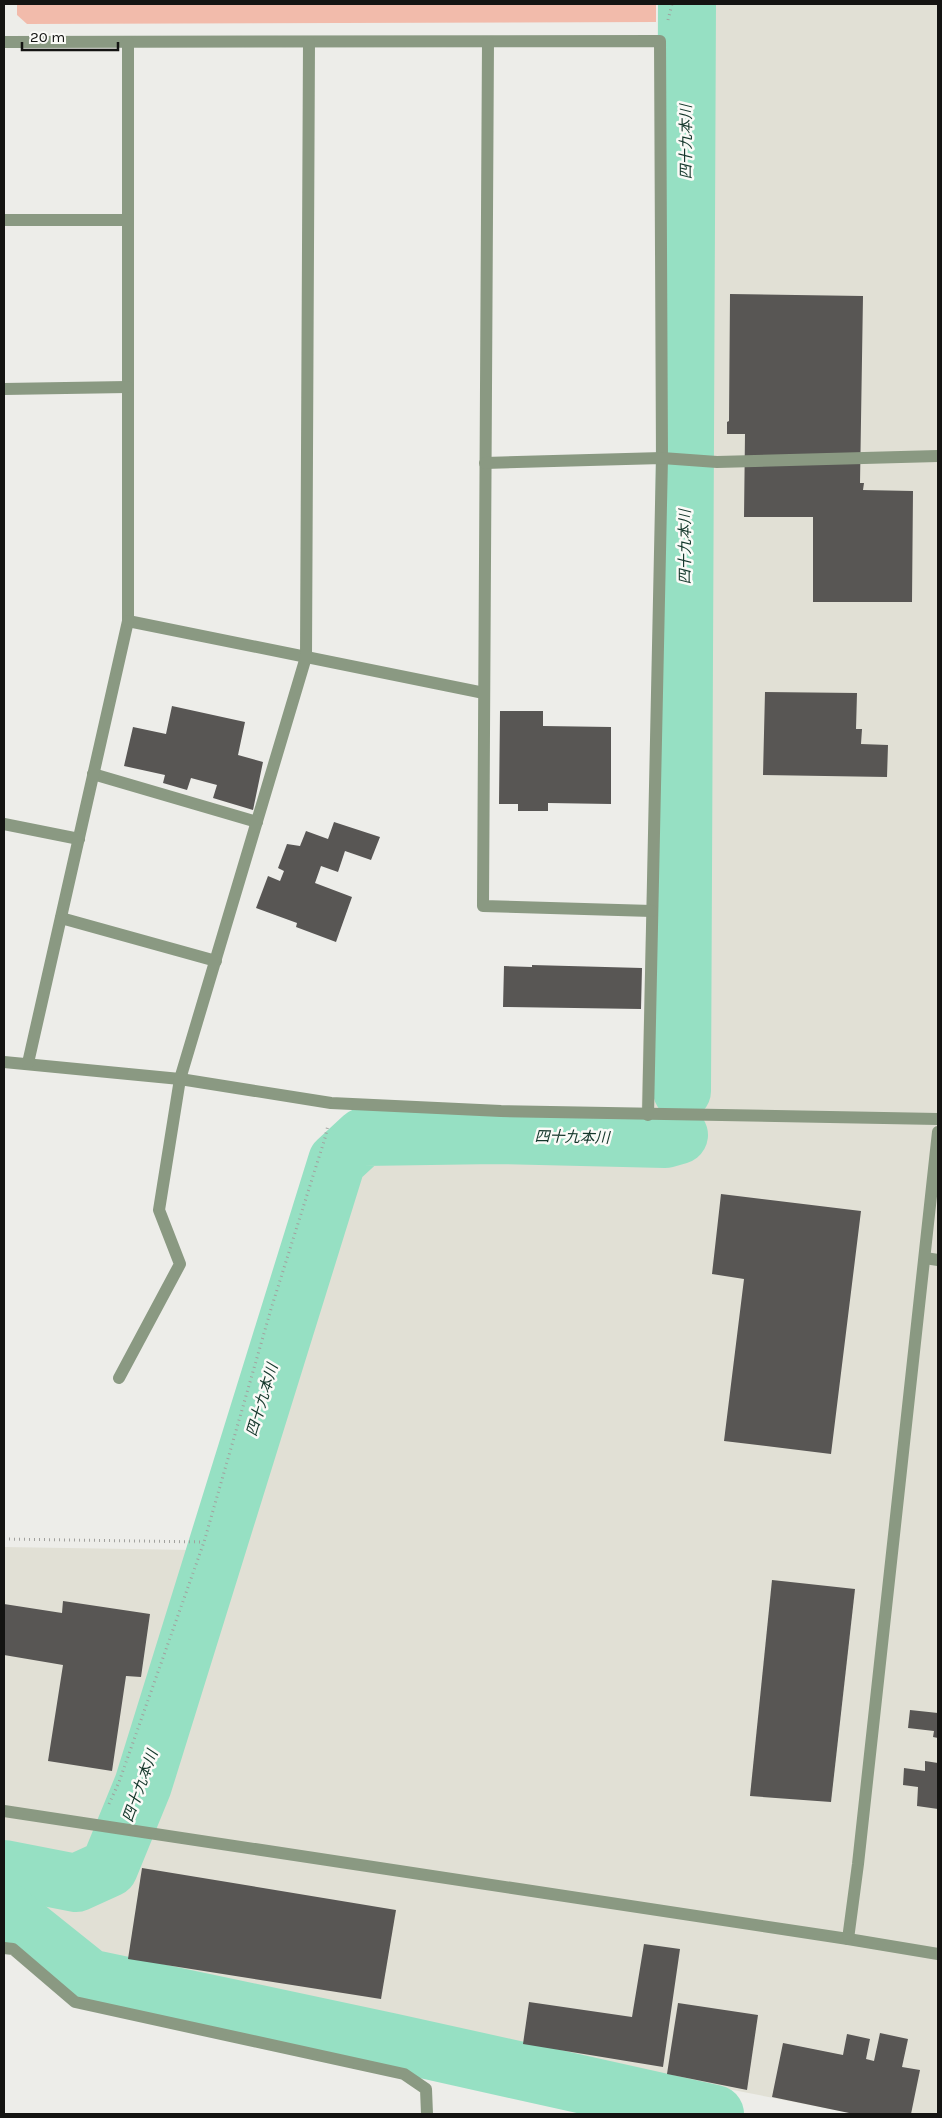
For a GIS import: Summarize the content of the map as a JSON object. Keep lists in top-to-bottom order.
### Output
{
  "water": ["四十九本川"],
  "scale_bar": "20 m"
}
